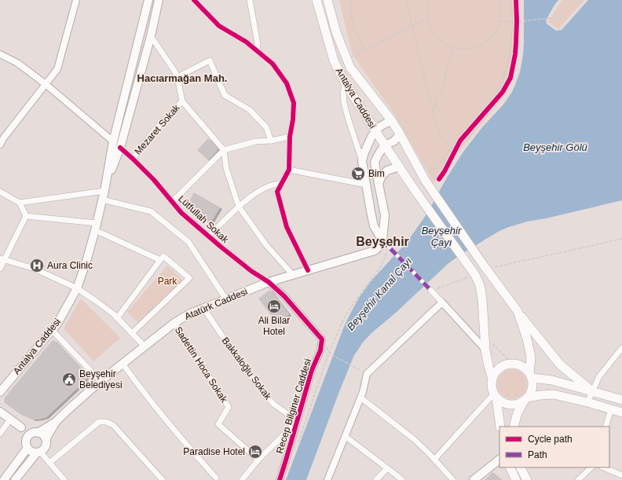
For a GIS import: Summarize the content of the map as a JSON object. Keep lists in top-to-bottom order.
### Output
{
  "streets": {
    "main road": ["Antalya Caddesi", "Atatürk Caddesi"],
    "street": [
      "Mezaret Sokak",
      "Lütfullah Sokak",
      "Sadettin Hoca Sokak",
      "Bakkaloğlu Sokak",
      "Recep Bilginer Caddesi"
    ]
  },
  "crossings": [
    ["Antalya Caddesi", "Lütfullah Sokak"],
    ["Mezaret Sokak", "Lütfullah Sokak"],
    ["Lütfullah Sokak", "Atatürk Caddesi"],
    ["Lütfullah Sokak", "Recep Bilginer Caddesi"],
    ["Atatürk Caddesi", "Sadettin Hoca Sokak"],
    ["Atatürk Caddesi", "Bakkaloğlu Sokak"],
    ["Atatürk Caddesi", "Recep Bilginer Caddesi"],
    ["Bakkaloğlu Sokak", "Recep Bilginer Caddesi"]
  ],
  "districts": ["Hacıarmağan Mah.", "Beyşehir"],
  "water": ["Beyşehir Gölü", "Beyşehir Çayı", "Beyşehir Kanal Çayı"],
  "parks": ["Park"],
  "places": {
    "supermarket": ["Bim"],
    "hospital": ["Aura Clinic"],
    "hotel": ["Ali Bilar Hotel", "Paradise Hotel"],
    "public building": ["Beyşehir Belediyesi"]
  },
  "legend": ["Cycle path", "Path"]
}
